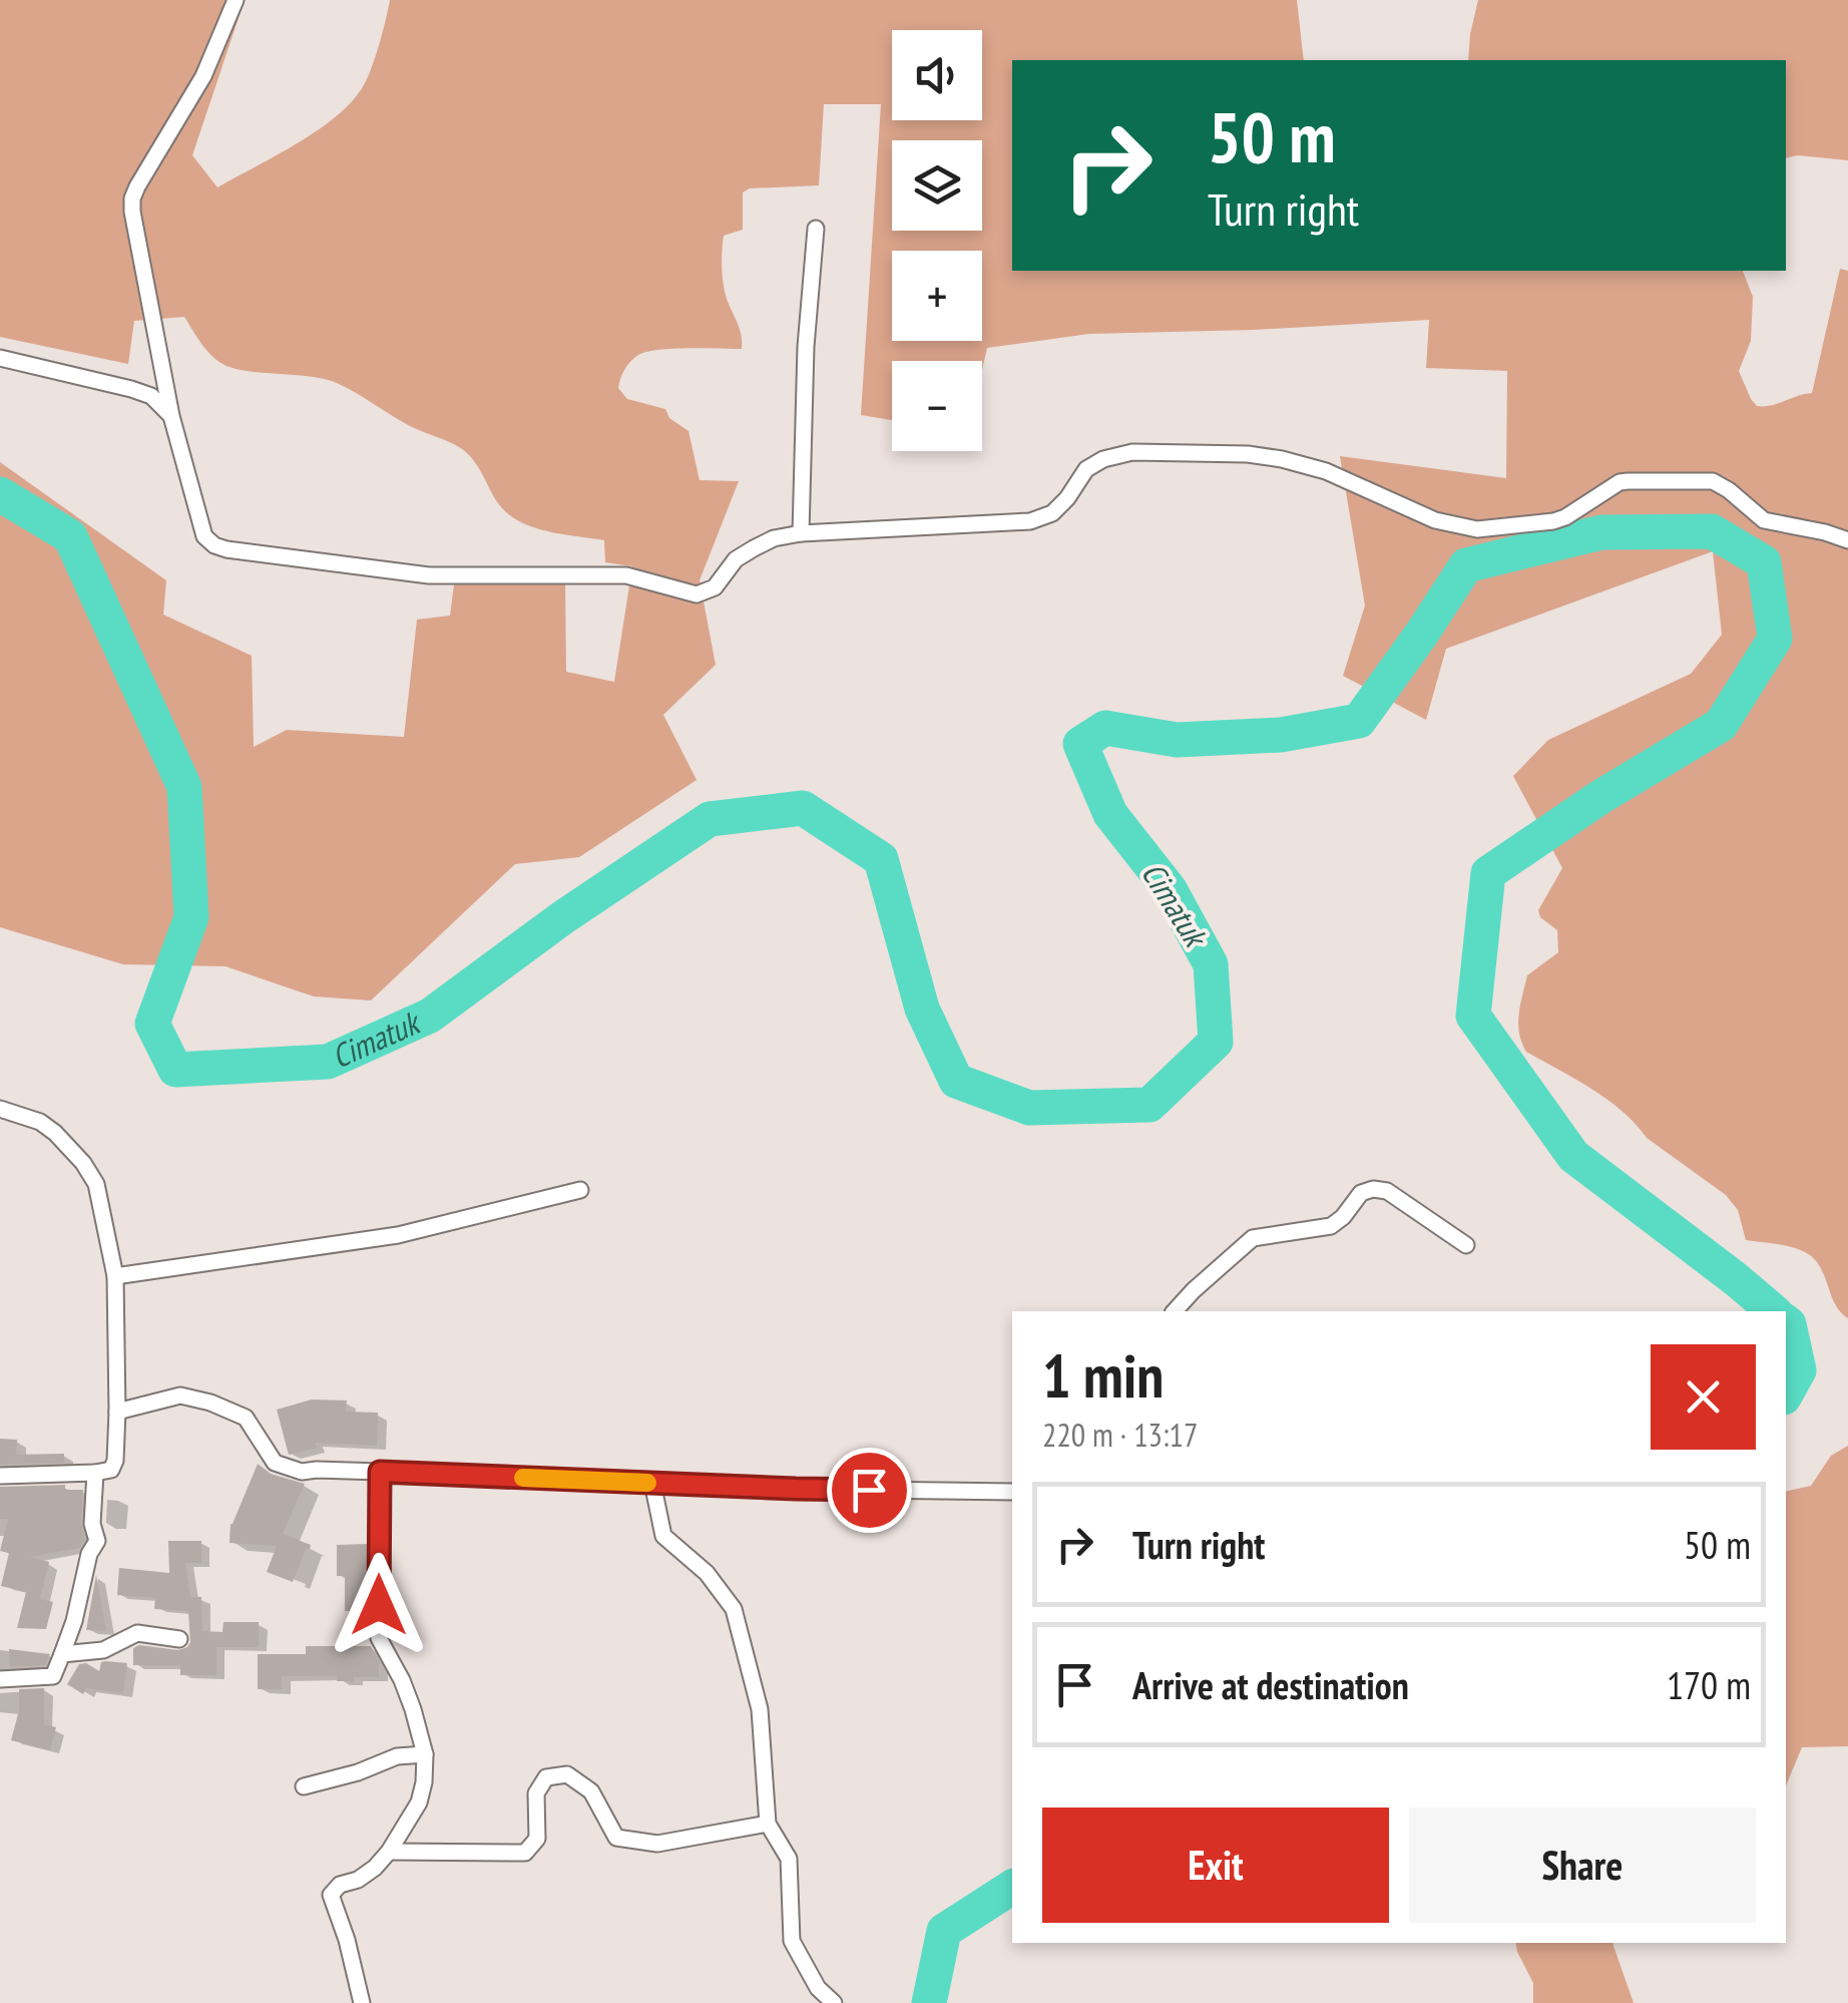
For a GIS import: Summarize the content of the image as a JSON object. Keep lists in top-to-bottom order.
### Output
{
  "water": ["Cimatuk"],
  "page": {
    "map_buttons": ["+", "−"],
    "turn": ["50 m", "Turn right"],
    "heading": ["1 min", "220 m · 13:17"],
    "list": [
      {
        "name": "Turn right",
        "value": "50 m"
      },
      {
        "name": "Arrive at destination",
        "value": "170 m"
      }
    ],
    "buttons": ["Exit", "Share"]
  }
}
